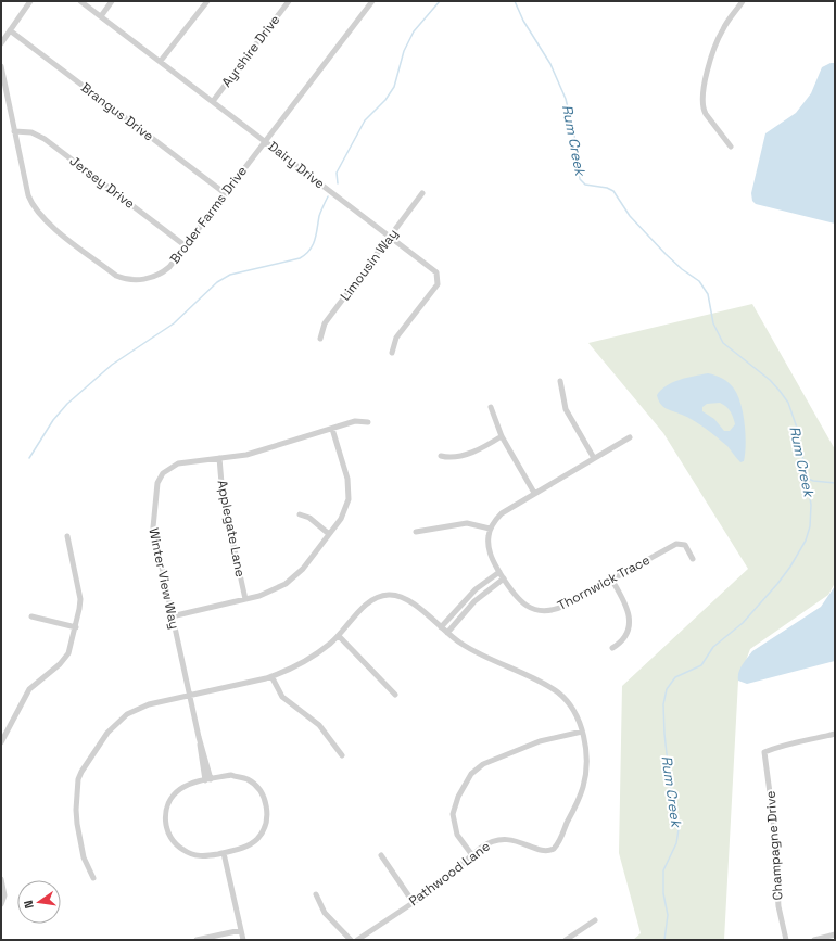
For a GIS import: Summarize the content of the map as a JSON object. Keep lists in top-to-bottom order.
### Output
{
  "streets": {
    "street": [
      "Ayrshire Drive",
      "Brangus Drive",
      "Dairy Drive",
      "Jersey Drive",
      "Broder Farms Drive",
      "Limousin Way",
      "Applegate Lane",
      "Winter View Way",
      "Thornwick Trace",
      "Champagne Drive",
      "Pathwood Lane"
    ]
  },
  "crossings": [
    ["Ayrshire Drive", "Dairy Drive"],
    ["Brangus Drive", "Broder Farms Drive"],
    ["Dairy Drive", "Broder Farms Drive"],
    ["Dairy Drive", "Limousin Way"],
    ["Jersey Drive", "Broder Farms Drive"],
    ["Applegate Lane", "Winter View Way"]
  ],
  "water": ["Rum Creek"],
  "north": "left"
}
